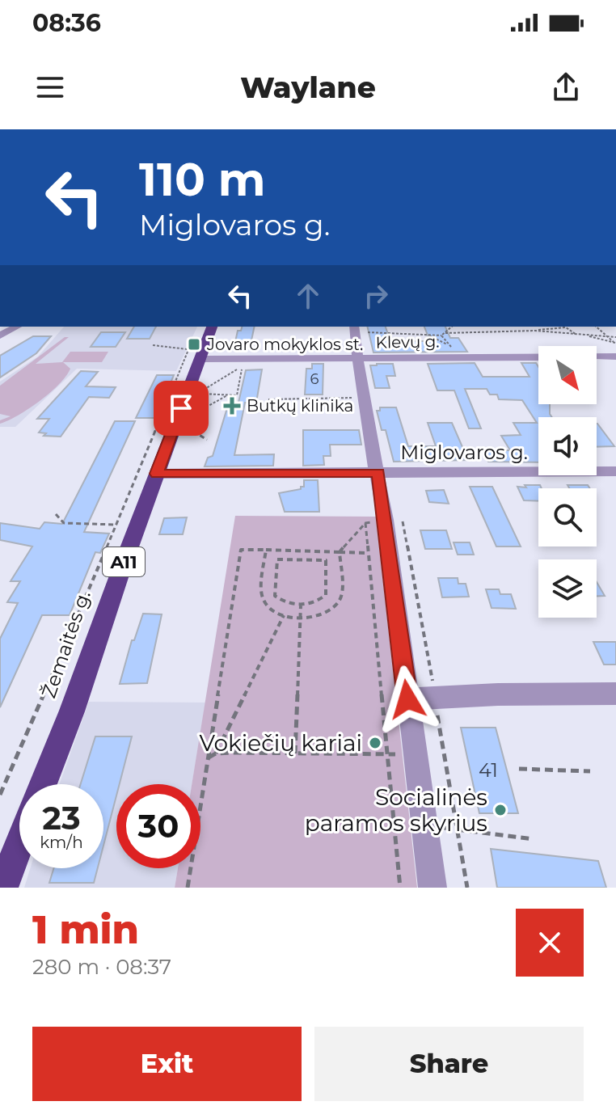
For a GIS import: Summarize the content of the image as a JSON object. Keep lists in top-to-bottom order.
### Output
{
  "streets": {
    "highway": ["A11", "Žemaitės g."],
    "street": ["Klevų g.", "Miglovaros g."]
  },
  "crossings": [
    ["Klevų g.", "Žemaitės g."],
    ["Miglovaros g.", "Žemaitės g."]
  ],
  "places": {
    "transit": ["Jovaro mokyklos st."],
    "health": ["Butkų klinika"],
    "other": ["Vokiečių kariai", "Socialinės paramos skyrius"]
  },
  "house_numbers": ["6", "41"],
  "north": "bottom right",
  "page": {
    "status": "08:36",
    "header": "Waylane",
    "turn": ["110 m", "Miglovaros g."],
    "speed": "23 km/h",
    "limit": "30",
    "heading": ["1 min", "280 m · 08:37"],
    "buttons": ["Exit", "Share"]
  }
}
